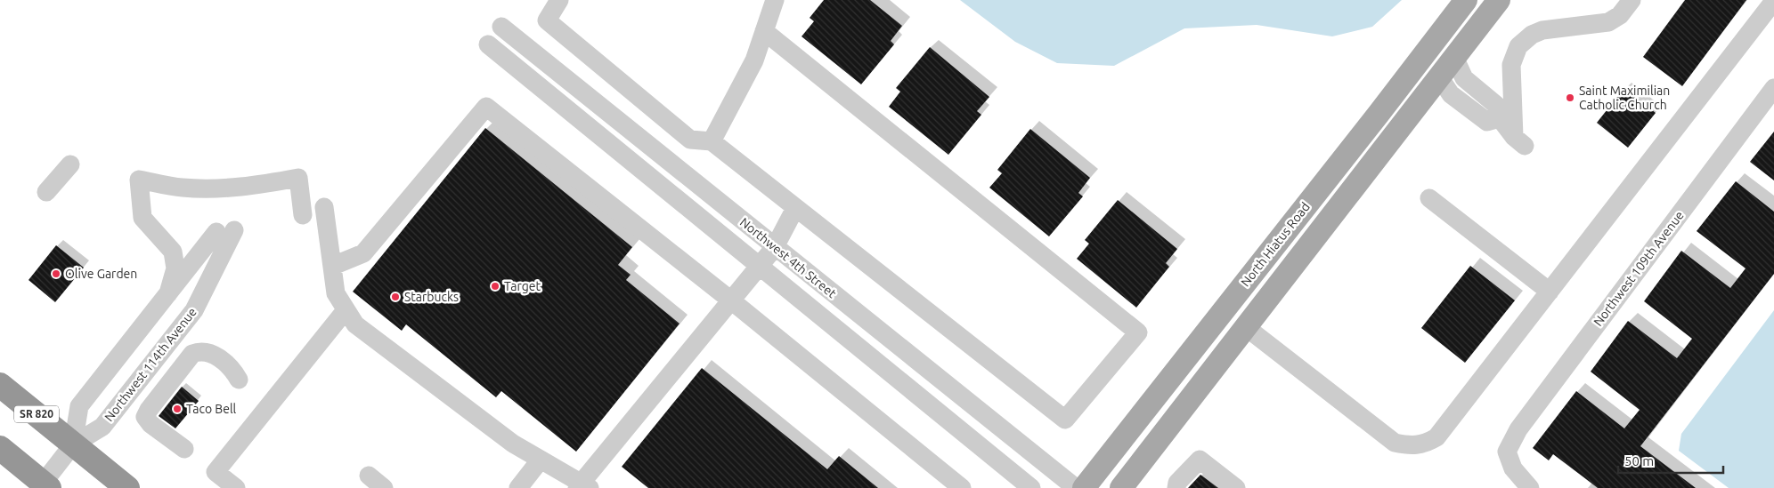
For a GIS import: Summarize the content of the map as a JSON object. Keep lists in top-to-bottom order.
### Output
{
  "streets": {
    "highway": ["SR 820"],
    "main road": ["North Hiatus Road"],
    "street": ["Northwest 4th Street", "Northwest 109th Avenue", "Northwest 114th Avenue"]
  },
  "crossings": [
    ["Northwest 114th Avenue", "SR 820"]
  ],
  "places": [
    "Saint Maximilian Catholic Church",
    "Olive Garden",
    "Target",
    "Starbucks",
    "Taco Bell"
  ],
  "scale_bar": "50 m"
}
